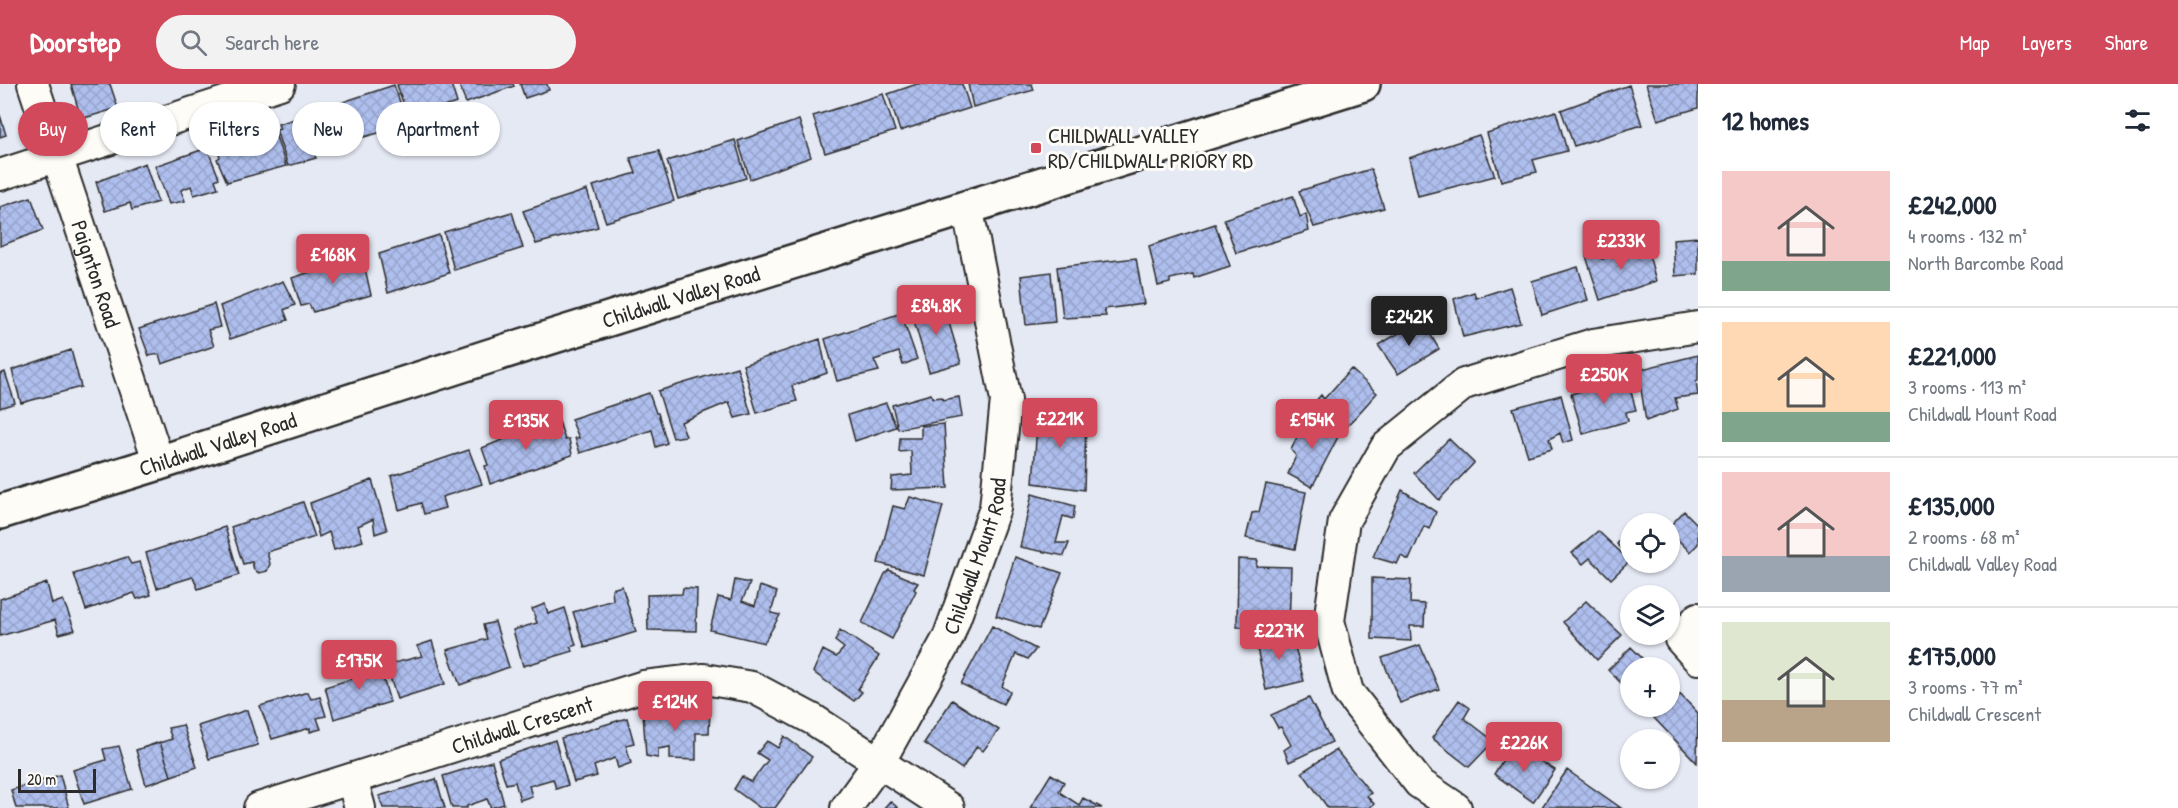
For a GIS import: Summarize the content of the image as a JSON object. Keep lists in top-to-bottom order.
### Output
{
  "streets": {
    "main road": ["Childwall Valley Road"],
    "street": ["Paignton Road", "Childwall Mount Road", "Childwall Crescent"]
  },
  "crossings": [
    ["Paignton Road", "Childwall Valley Road"],
    ["Childwall Valley Road", "Childwall Mount Road"],
    ["Childwall Mount Road", "Childwall Crescent"]
  ],
  "places": {
    "transit": ["CHILDWALL VALLEY RD/CHILDWALL PRIORY RD"]
  },
  "scale_bar": "20 m",
  "page": {
    "header": "Doorstep",
    "search": "Search here",
    "nav": ["Map", "Layers", "Share"],
    "heading": "12 homes",
    "chip": [
      "Buy",
      "Rent",
      "Filters",
      "New",
      "Apartment"
    ],
    "list": [
      {
        "name": "£242,000",
        "note": "4 rooms · 132 m² · North Barcombe Road"
      },
      {
        "name": "£221,000",
        "note": "3 rooms · 113 m² · Childwall Mount Road"
      },
      {
        "name": "£135,000",
        "note": "2 rooms · 68 m² · Childwall Valley Road"
      },
      {
        "name": "£175,000",
        "note": "3 rooms · 77 m² · Childwall Crescent"
      }
    ],
    "price": [
      "£233K",
      "£168K",
      "£84.8K",
      "£242K",
      "£250K",
      "£221K",
      "£154K",
      "£135K",
      "£227K",
      "£175K",
      "£124K",
      "£226K"
    ],
    "map_buttons": ["+", "−"],
    "scale": "20 m"
  }
}
